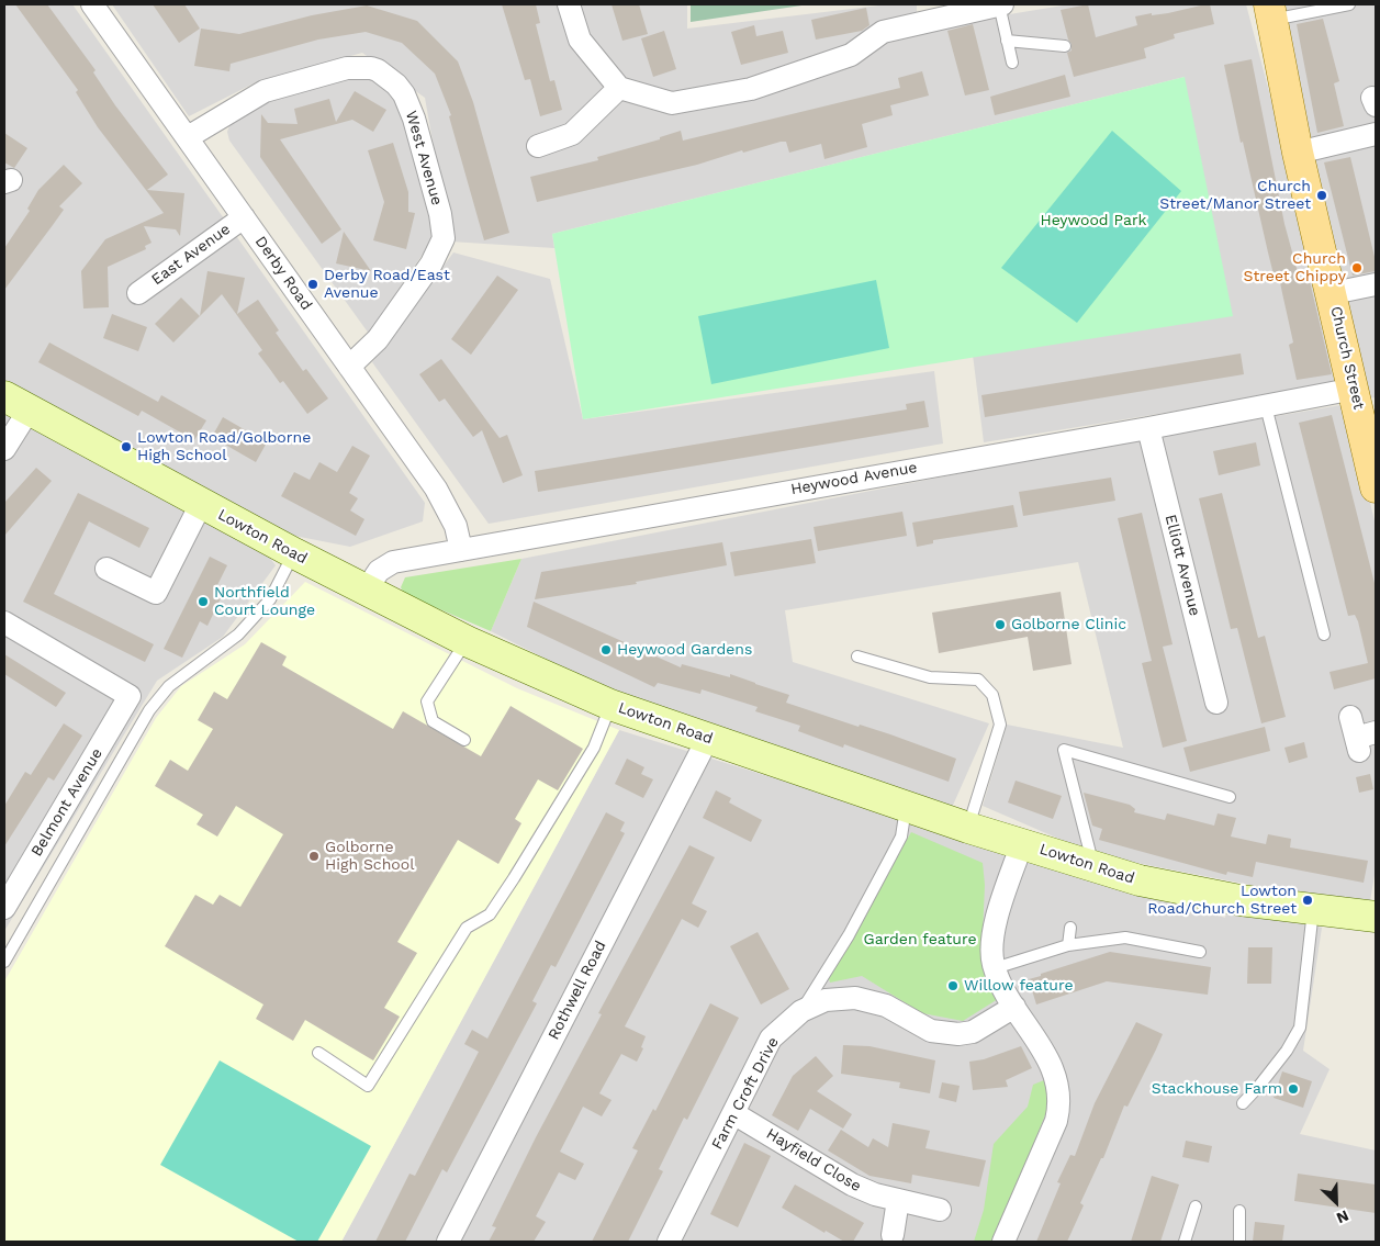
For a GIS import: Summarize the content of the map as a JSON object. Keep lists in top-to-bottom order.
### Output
{
  "streets": {
    "main road": ["Church Street", "Lowton Road"],
    "street": [
      "West Avenue",
      "East Avenue",
      "Derby Road",
      "Heywood Avenue",
      "Elliott Avenue",
      "Belmont Avenue",
      "Rothwell Road",
      "Farm Croft Drive",
      "Hayfield Close"
    ]
  },
  "crossings": [
    ["West Avenue", "Derby Road"],
    ["East Avenue", "Derby Road"],
    ["Derby Road", "Heywood Avenue"],
    ["Church Street", "Heywood Avenue"],
    ["Heywood Avenue", "Lowton Road"],
    ["Heywood Avenue", "Elliott Avenue"],
    ["Lowton Road", "Rothwell Road"],
    ["Farm Croft Drive", "Hayfield Close"]
  ],
  "parks": ["Heywood Park", "Garden feature"],
  "places": [
    "Church Street/Manor Street",
    "Church Street Chippy",
    "Derby Road/East Avenue",
    "Lowton Road/Golborne High School",
    "Northfield Court Lounge",
    "Golborne Clinic",
    "Heywood Gardens",
    "Golborne High School",
    "Lowton Road/Church Street",
    "Willow feature",
    "Stackhouse Farm"
  ],
  "north": "bottom right"
}
